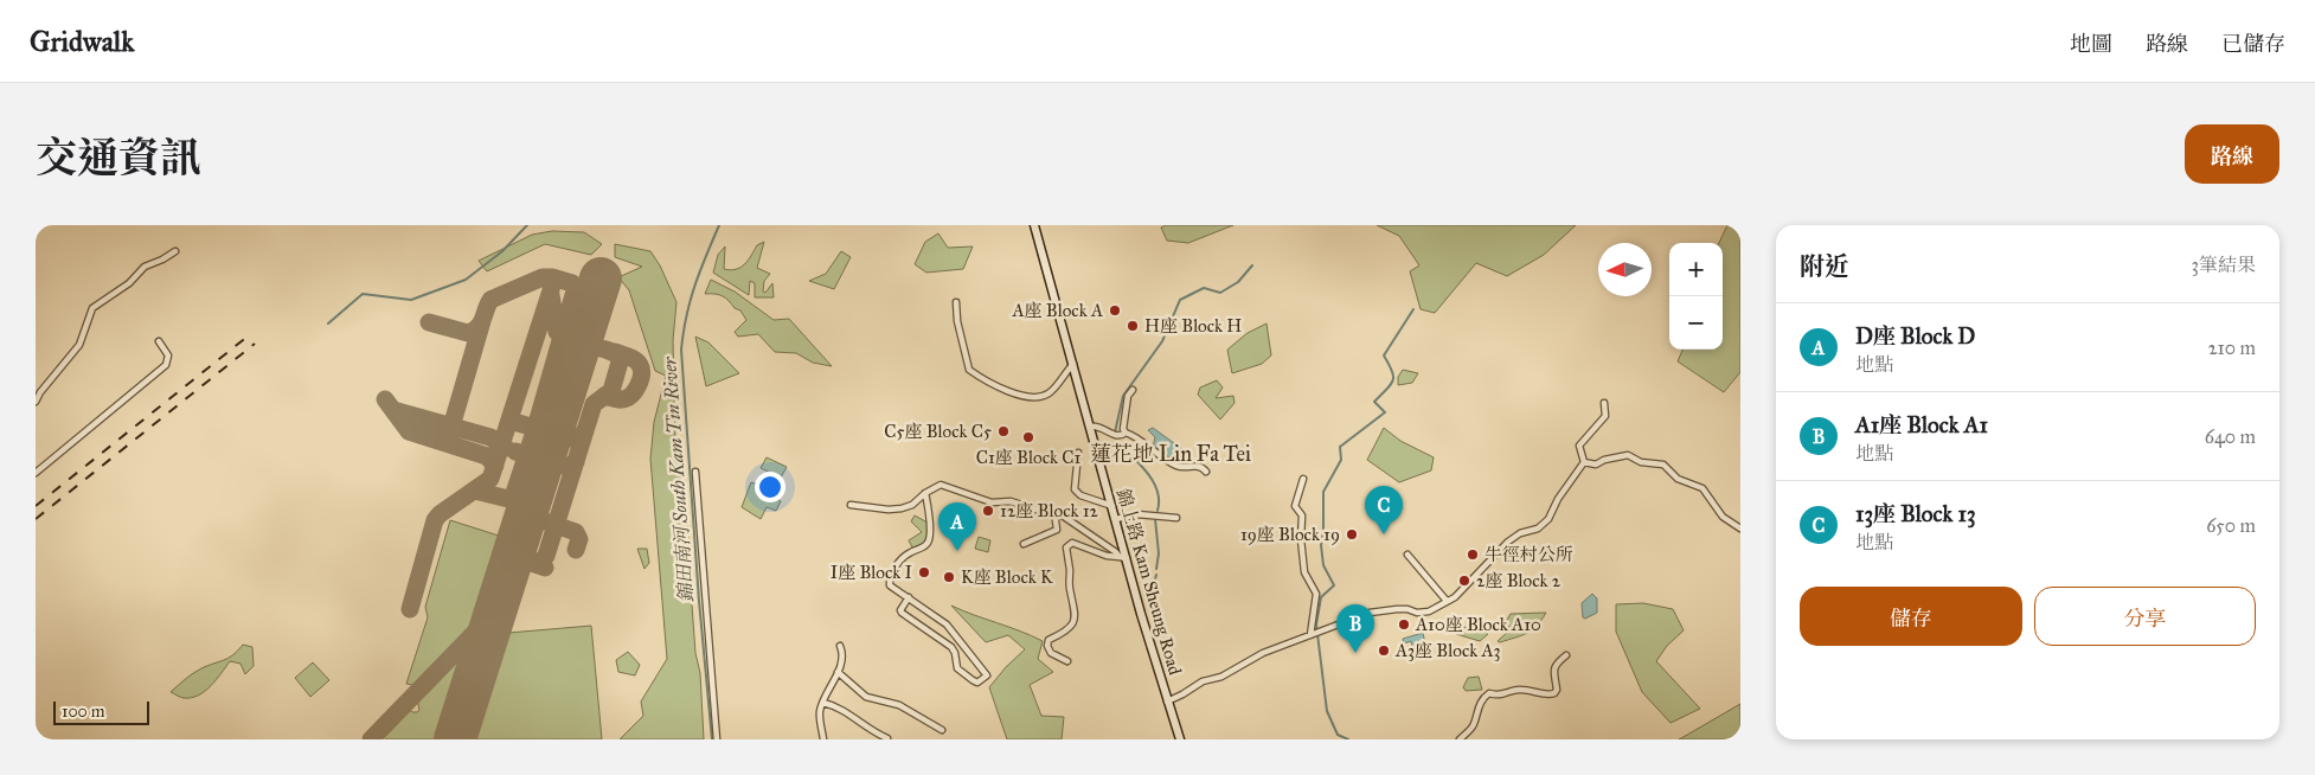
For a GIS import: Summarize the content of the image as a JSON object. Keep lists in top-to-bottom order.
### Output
{
  "streets": {
    "main road": ["錦上路 Kam Sheung Road"]
  },
  "districts": ["蓮花地 Lin Fa Tei"],
  "water": ["錦田南河 South Kam Tin River"],
  "places": [
    "A座 Block A",
    "H座 Block H",
    "C5座 Block C5",
    "C1座 Block C1",
    "12座 Block 12",
    "19座 Block 19",
    "牛徑村公所",
    "I座 Block I",
    "K座 Block K",
    "2座 Block 2",
    "A10座 Block A10",
    "A3座 Block A3"
  ],
  "scale_bar": "100 m",
  "north": "left",
  "page": {
    "header": "Gridwalk",
    "nav": ["地圖", "路線", "已儲存"],
    "title": "交通資訊",
    "buttons": [
      "路線",
      ["儲存", "分享"]
    ],
    "heading": ["附近", "3筆結果"],
    "map_buttons": ["+", "−"],
    "list": [
      {
        "mark": "A",
        "name": "D座 Block D",
        "note": "地點",
        "value": "210 m"
      },
      {
        "mark": "B",
        "name": "A1座 Block A1",
        "note": "地點",
        "value": "640 m"
      },
      {
        "mark": "C",
        "name": "13座 Block 13",
        "note": "地點",
        "value": "650 m"
      }
    ],
    "pins": ["C", "A", "B"],
    "scale": "100 m"
  }
}
